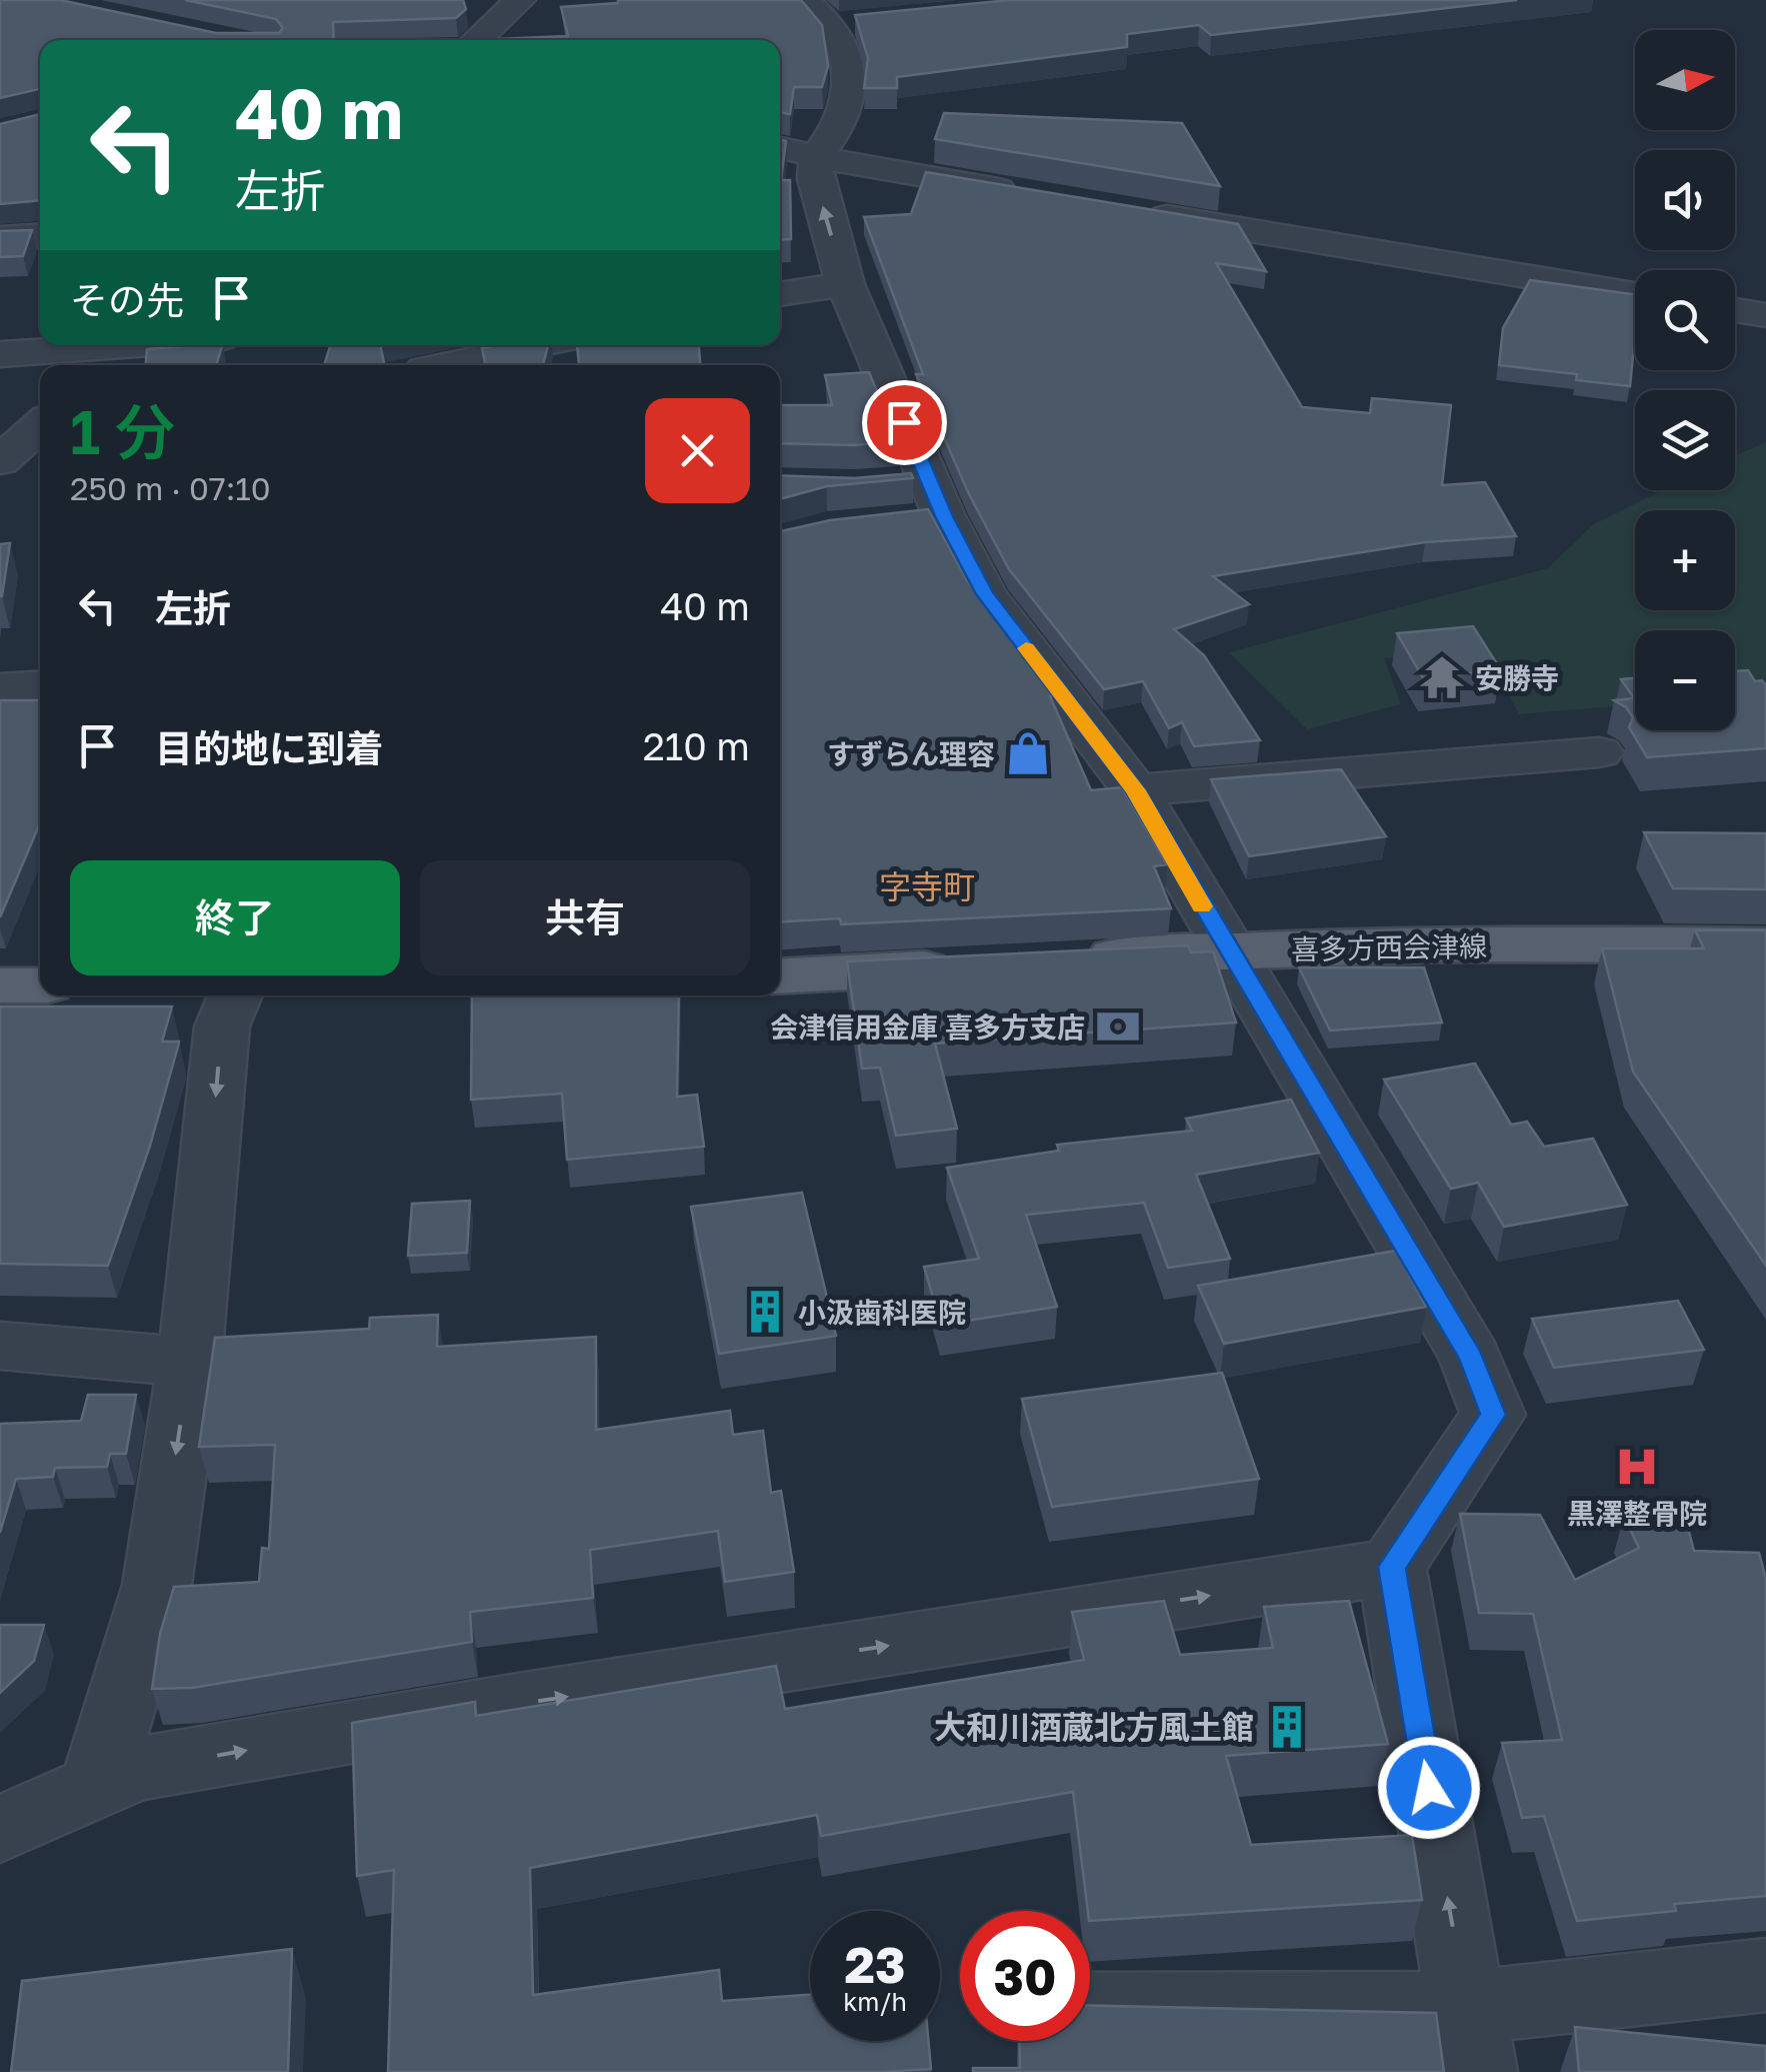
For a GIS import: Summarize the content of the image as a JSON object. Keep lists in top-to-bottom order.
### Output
{
  "streets": {
    "main road": ["喜多方西会津線"]
  },
  "districts": ["字寺町"],
  "places": {
    "temple": ["安勝寺"],
    "shop": ["すずらん理容"],
    "bank": ["会津信用金庫 喜多方支店"],
    "building": ["小汲歯科医院", "大和川酒蔵北方風土館"],
    "hospital": ["黒澤整骨院"]
  },
  "north": "right",
  "page": {
    "map_buttons": ["+", "−"],
    "turn": ["40 m", "左折"],
    "then": "その先",
    "heading": ["1 分", "250 m · 07:10"],
    "list": [
      {
        "name": "左折",
        "value": "40 m"
      },
      {
        "name": "目的地に到着",
        "value": "210 m"
      }
    ],
    "buttons": ["終了", "共有"],
    "speed": "23 km/h",
    "limit": "30"
  }
}
